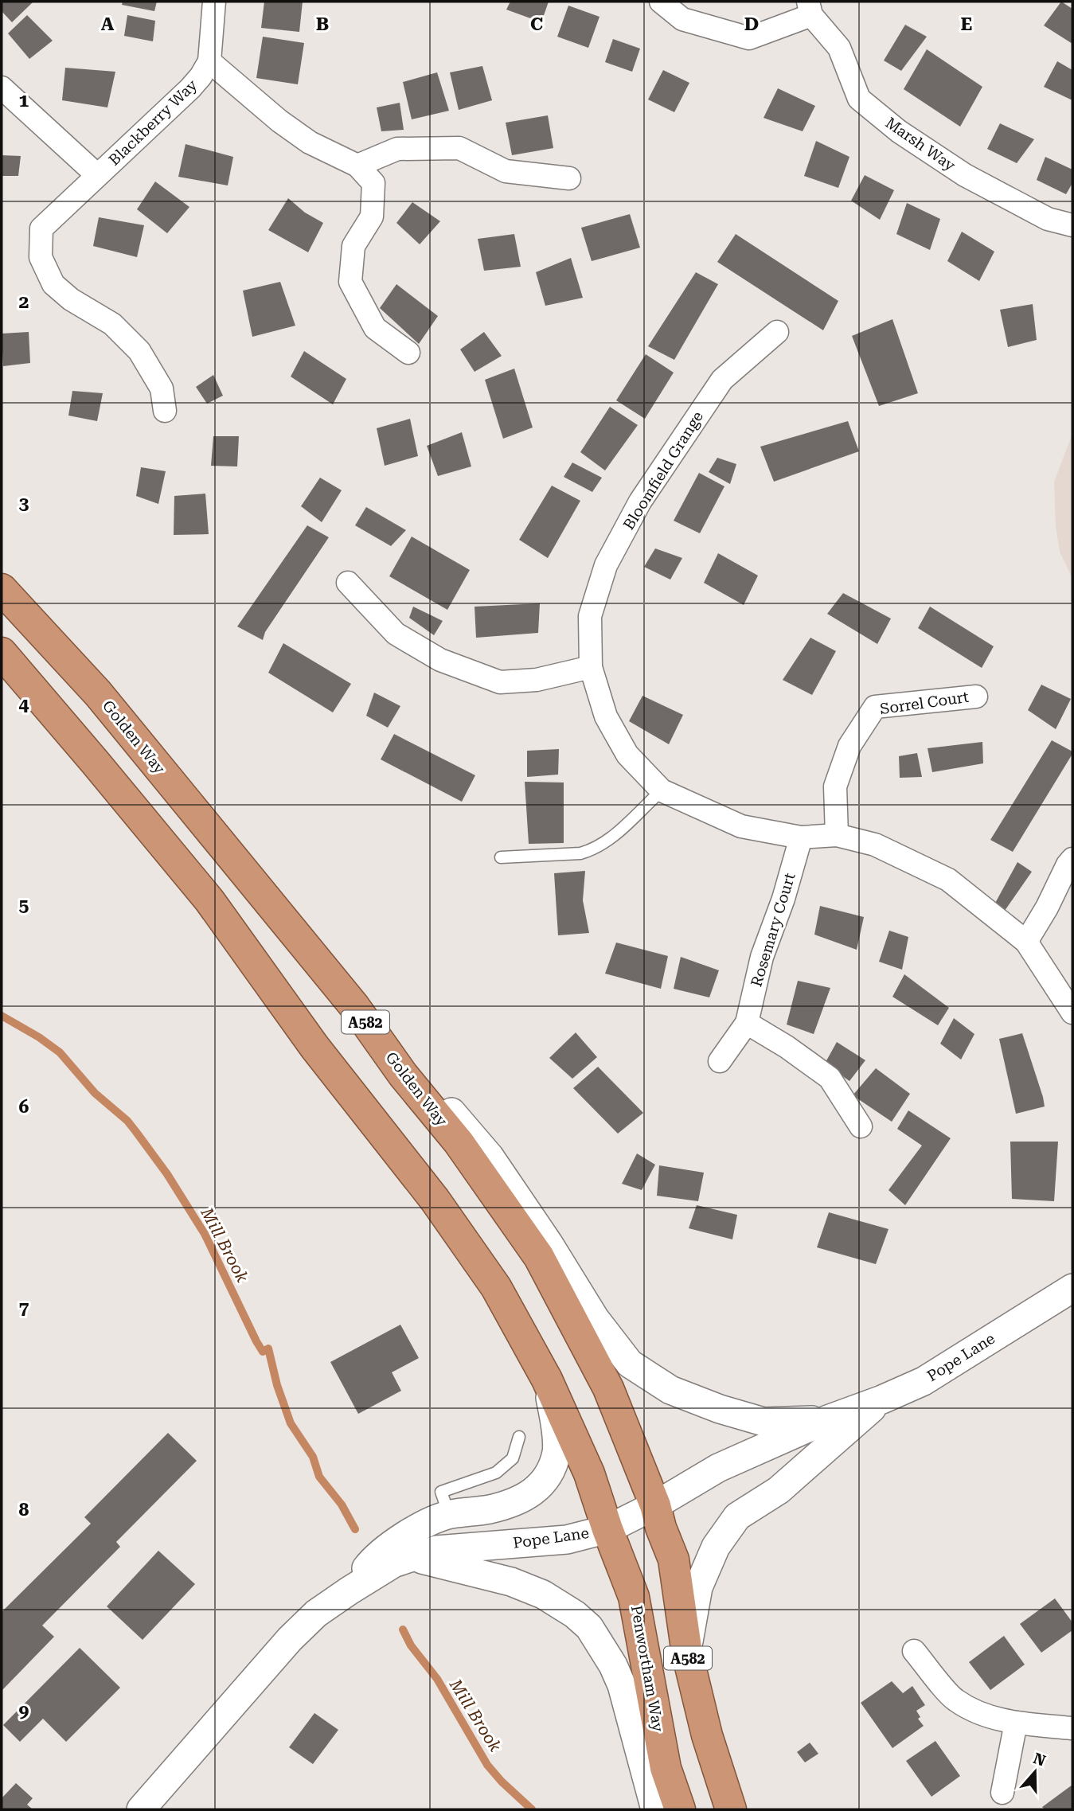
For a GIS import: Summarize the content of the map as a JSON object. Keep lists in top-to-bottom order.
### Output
{
  "streets": {
    "highway": ["Golden Way", "A582", "Penwortham Way"],
    "street": [
      "Blackberry Way",
      "Marsh Way",
      "Bloomfield Grange",
      "Sorrel Court",
      "Rosemary Court",
      "Pope Lane"
    ]
  },
  "crossings": [
    ["Bloomfield Grange", "Sorrel Court"],
    ["Bloomfield Grange", "Rosemary Court"],
    ["Golden Way", "A582"],
    ["Golden Way", "Pope Lane"],
    ["A582", "Pope Lane"],
    ["A582", "Penwortham Way"],
    ["Pope Lane", "Penwortham Way"]
  ],
  "water": ["Mill Brook"],
  "north": "top",
  "grid": {
    "columns": [
      "A",
      "B",
      "C",
      "D",
      "E"
    ],
    "rows": [
      "1",
      "2",
      "3",
      "4",
      "5",
      "6",
      "7",
      "8",
      "9"
    ]
  }
}
